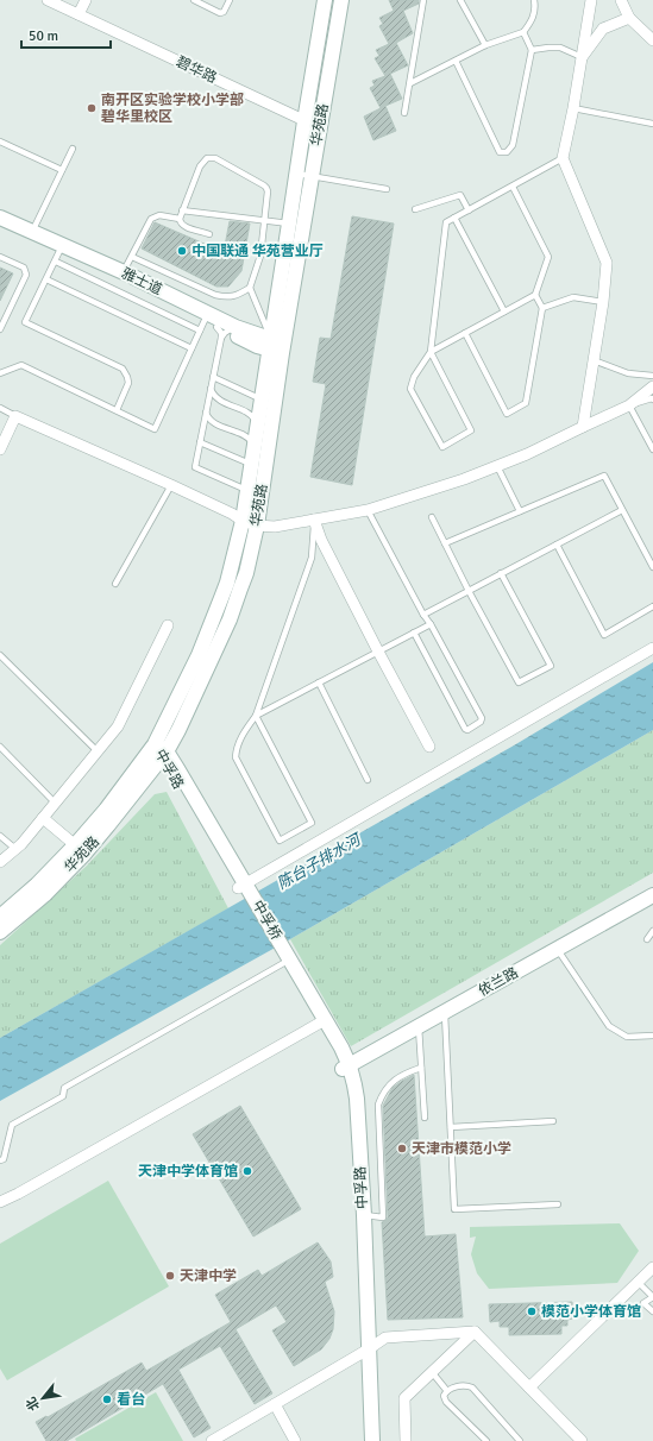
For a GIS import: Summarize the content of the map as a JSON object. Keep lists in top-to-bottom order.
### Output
{
  "streets": {
    "main road": [
      "华苑路",
      "雅士道",
      "中孚路",
      "中孚桥",
      "依兰路"
    ],
    "street": ["碧华路"]
  },
  "crossings": [
    ["碧华路", "华苑路"],
    ["华苑路", "雅士道"],
    ["华苑路", "中孚路"],
    ["中孚路", "中孚桥"],
    ["中孚路", "依兰路"]
  ],
  "water": ["陈台子排水河"],
  "places": [
    "南开区实验学校小学部 碧华里校区",
    "中国联通 华苑营业厅",
    "天津市模范小学",
    "天津中学体育馆",
    "天津中学",
    "模范小学体育馆",
    "看台"
  ],
  "scale_bar": "50 m",
  "north": "bottom left"
}
